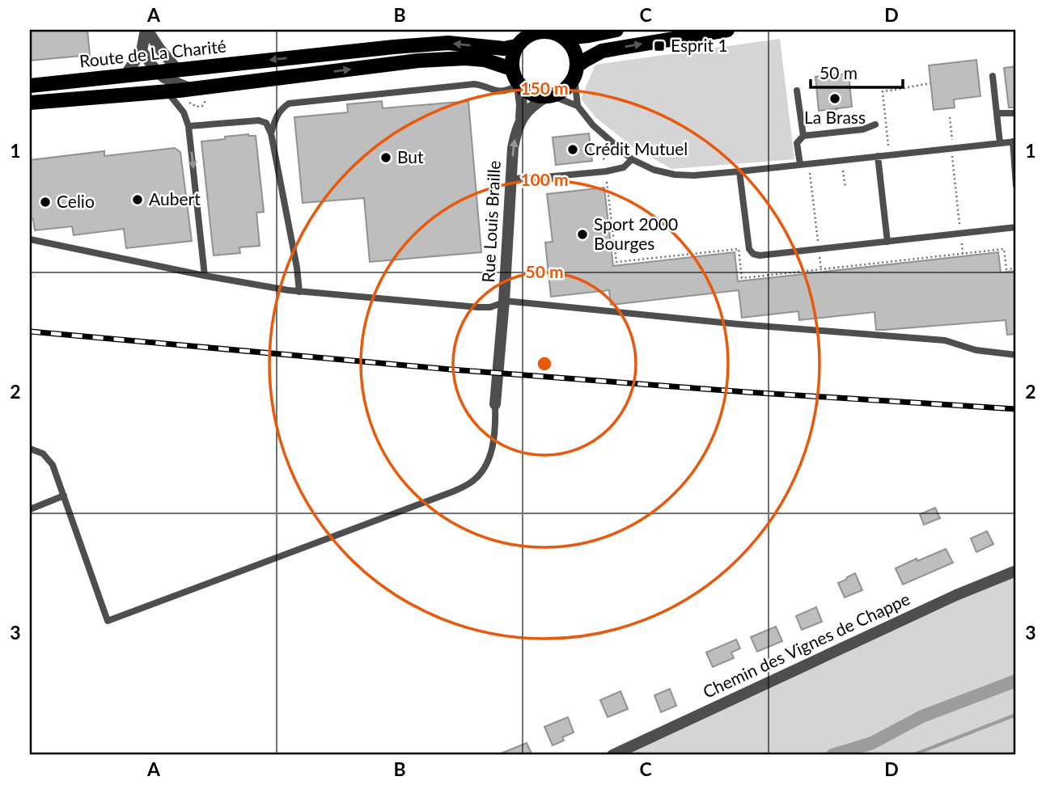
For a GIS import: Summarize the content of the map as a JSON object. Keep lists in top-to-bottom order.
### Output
{
  "streets": {
    "main road": ["Route de La Charité"],
    "street": ["Rue Louis Braille", "Chemin des Vignes de Chappe"]
  },
  "crossings": [
    ["Route de La Charité", "Rue Louis Braille"]
  ],
  "places": {
    "transit": ["Esprit 1"],
    "other": [
      "La Brass",
      "Crédit Mutuel",
      "But",
      "Aubert",
      "Celio",
      "Sport 2000 Bourges"
    ]
  },
  "scale_bar": "50 m",
  "grid": {
    "columns": [
      "A",
      "B",
      "C",
      "D"
    ],
    "rows": ["1", "2", "3"]
  },
  "rings": ["150 m", "100 m", "50 m"]
}
